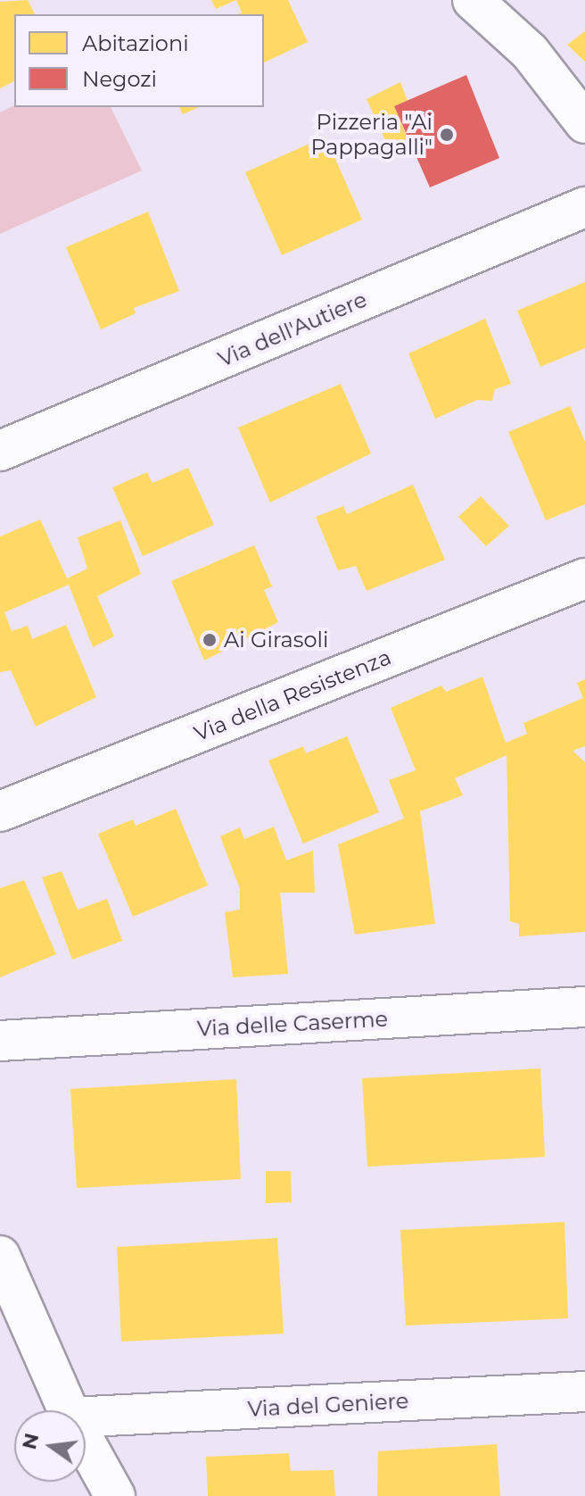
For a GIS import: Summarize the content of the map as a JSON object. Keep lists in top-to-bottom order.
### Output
{
  "streets": {
    "street": [
      "Via dell'Autiere",
      "Via della Resistenza",
      "Via delle Caserme",
      "Via del Geniere"
    ]
  },
  "places": ["Pizzeria \"Ai Pappagalli\"", "Ai Girasoli"],
  "legend": ["Abitazioni", "Negozi"],
  "north": "left"
}
